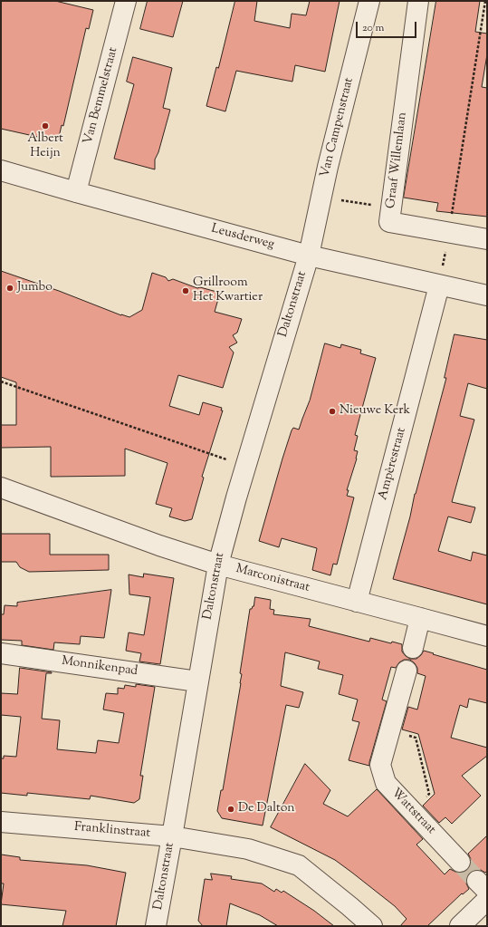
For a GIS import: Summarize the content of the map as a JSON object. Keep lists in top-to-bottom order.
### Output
{
  "streets": {
    "street": [
      "Van Bemmelstraat",
      "Van Campenstraat",
      "Graaf Willemlaan",
      "Leusderweg",
      "Daltonstraat",
      "Ampèrestraat",
      "Marconistraat",
      "Monnikenpad",
      "Wattstraat",
      "Franklinstraat"
    ]
  },
  "crossings": [
    ["Van Bemmelstraat", "Leusderweg"],
    ["Van Campenstraat", "Leusderweg"],
    ["Van Campenstraat", "Daltonstraat"],
    ["Leusderweg", "Daltonstraat"],
    ["Leusderweg", "Ampèrestraat"],
    ["Daltonstraat", "Marconistraat"],
    ["Daltonstraat", "Monnikenpad"],
    ["Daltonstraat", "Franklinstraat"],
    ["Ampèrestraat", "Marconistraat"]
  ],
  "places": [
    "Albert Heijn",
    "Jumbo",
    "Grillroom Het Kwartier",
    "Nieuwe Kerk",
    "De Dalton"
  ],
  "scale_bar": "20 m"
}
